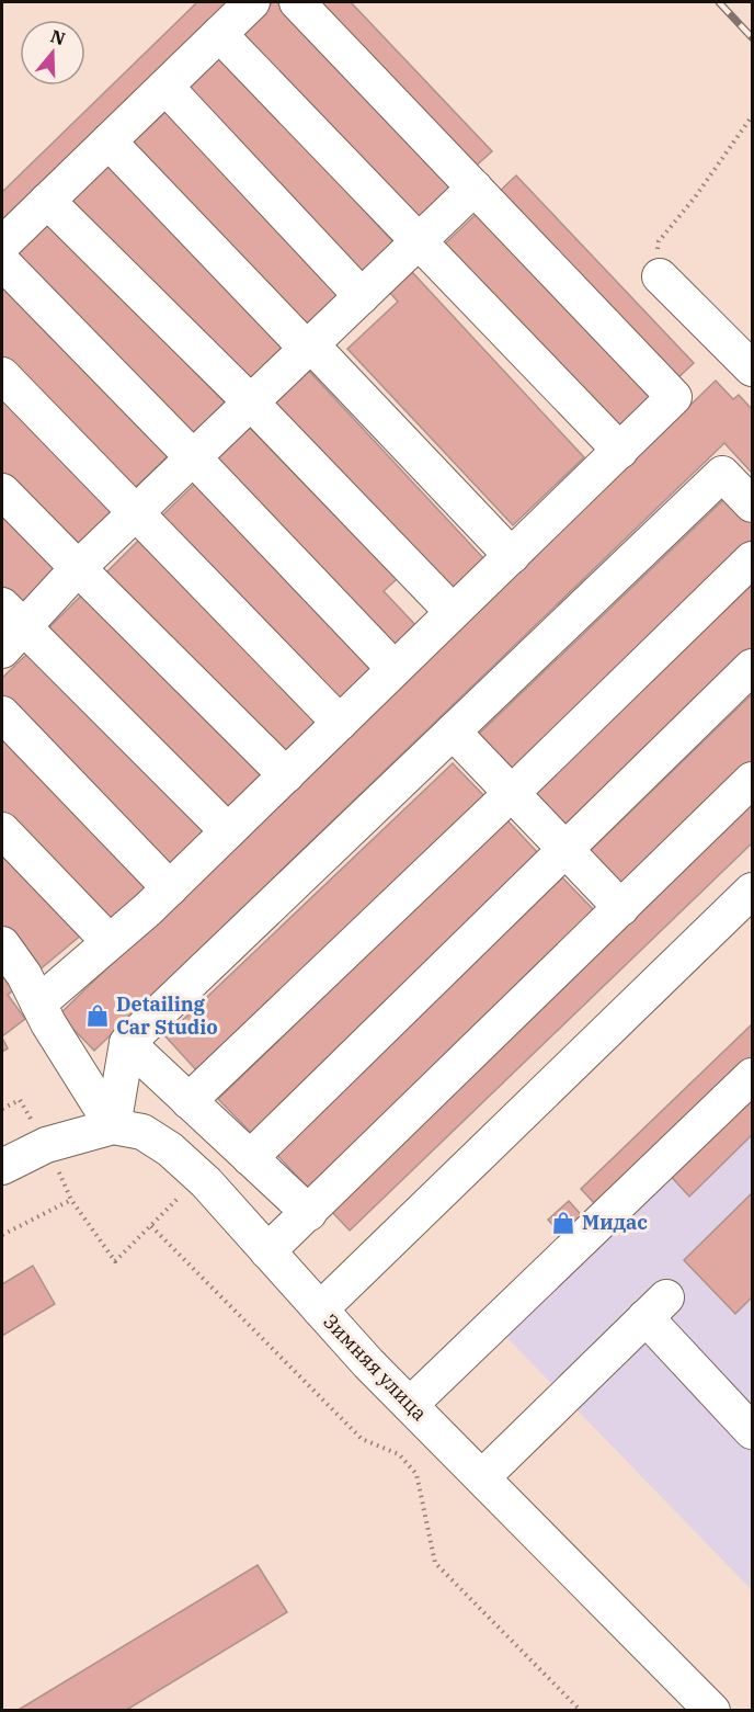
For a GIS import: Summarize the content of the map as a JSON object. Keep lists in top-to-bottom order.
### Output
{
  "streets": {
    "street": ["Зимняя улица"]
  },
  "places": {
    "shop": ["Detailing Car Studio", "Мидас"]
  },
  "north": "top"
}
